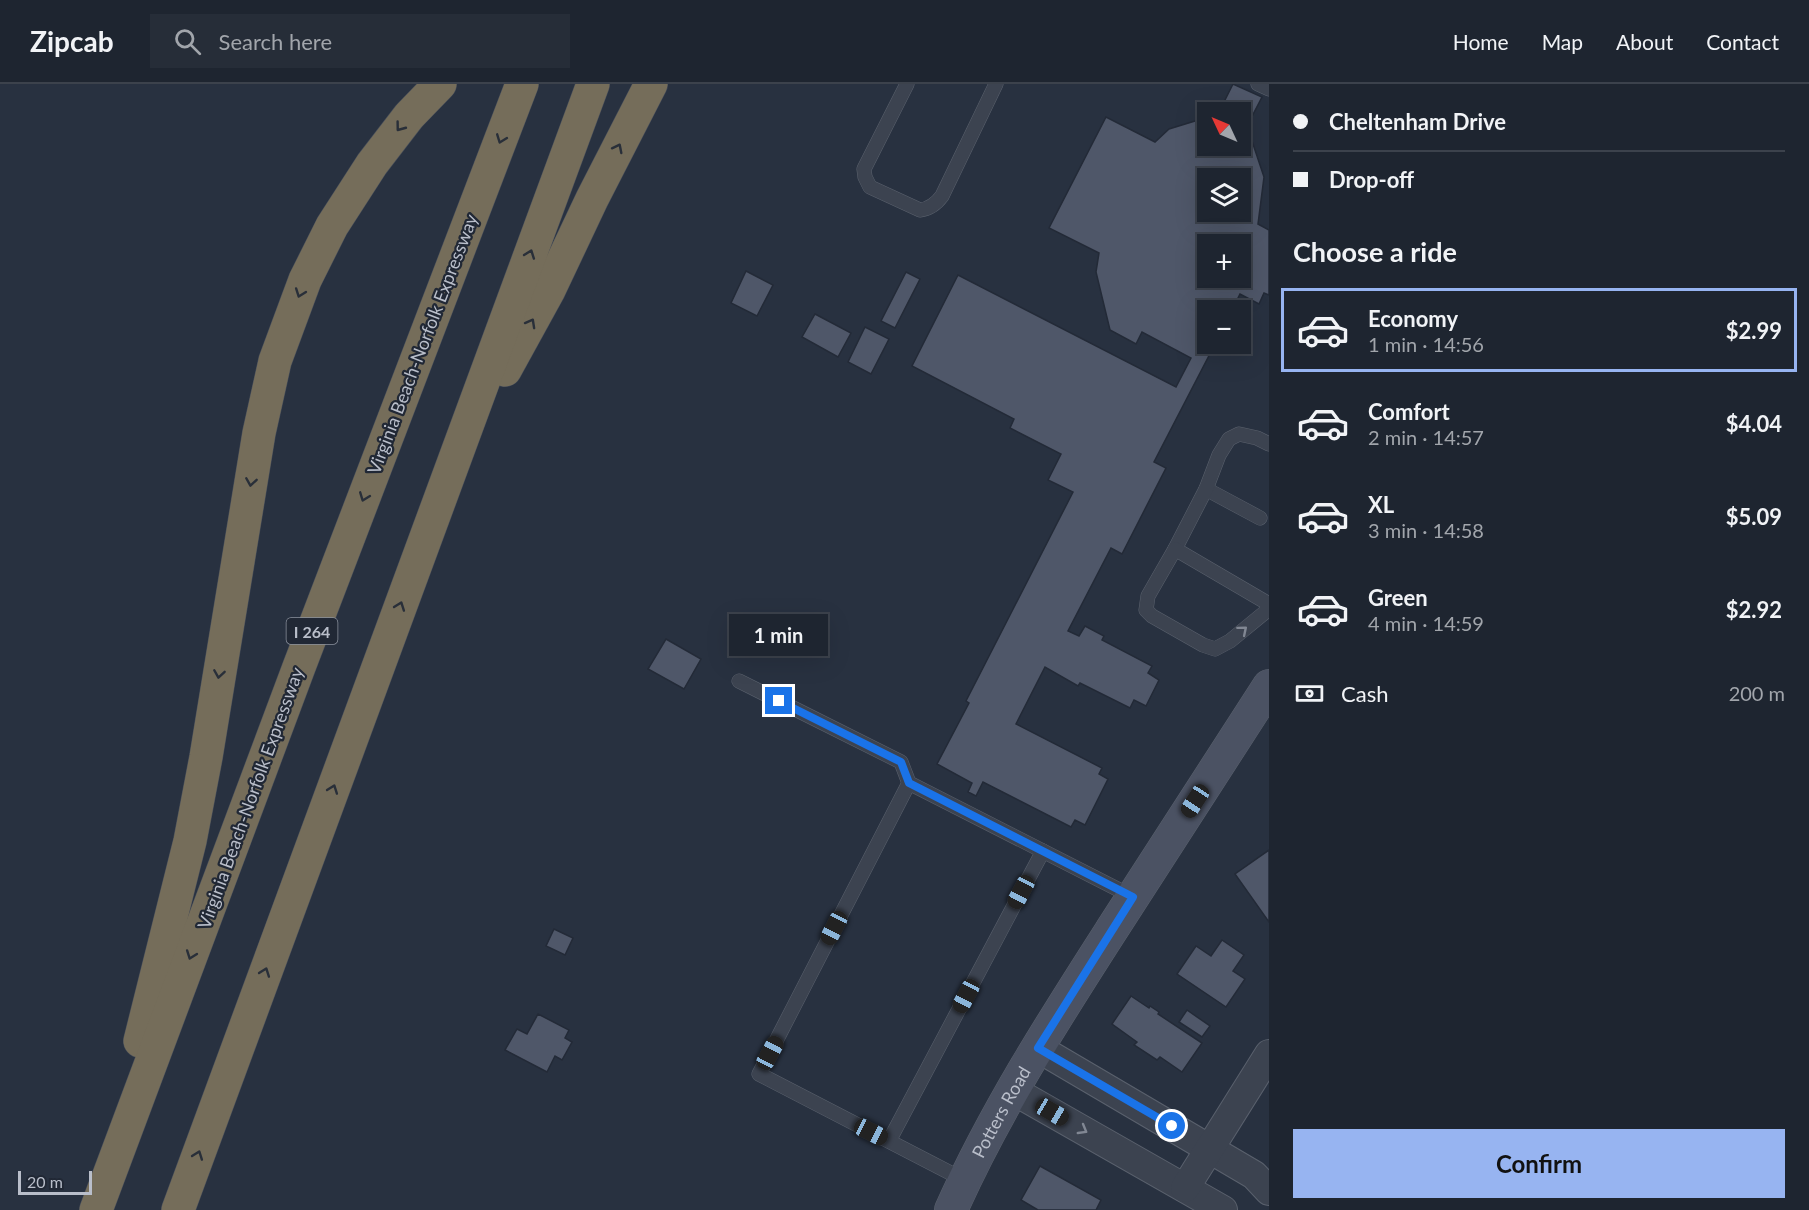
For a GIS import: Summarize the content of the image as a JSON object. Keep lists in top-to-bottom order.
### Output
{
  "streets": {
    "highway": ["Virginia Beach-Norfolk Expressway", "I 264"],
    "street": ["Potters Road"]
  },
  "scale_bar": "20 m",
  "north": "top left",
  "page": {
    "header": "Zipcab",
    "search": "Search here",
    "nav": [
      "Home",
      "Map",
      "About",
      "Contact"
    ],
    "banner": ["Cheltenham Drive", "Drop-off"],
    "map_buttons": ["+", "−"],
    "heading": "Choose a ride",
    "list": [
      {
        "name": "Economy",
        "note": "1 min · 14:56",
        "value": "$2.99"
      },
      {
        "name": "Comfort",
        "note": "2 min · 14:57",
        "value": "$4.04"
      },
      {
        "name": "XL",
        "note": "3 min · 14:58",
        "value": "$5.09"
      },
      {
        "name": "Green",
        "note": "4 min · 14:59",
        "value": "$2.92"
      }
    ],
    "bubble": "1 min",
    "pay": ["Cash", "200 m"],
    "buttons": "Confirm",
    "scale": "20 m"
  }
}
